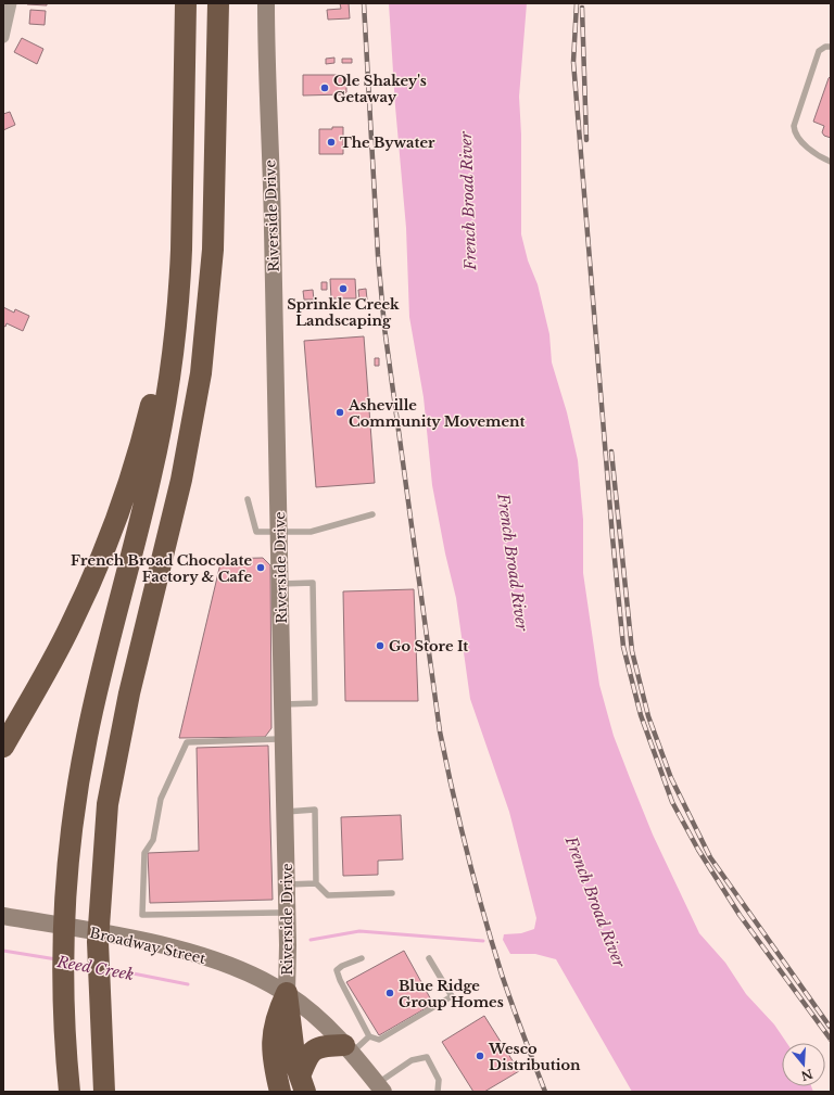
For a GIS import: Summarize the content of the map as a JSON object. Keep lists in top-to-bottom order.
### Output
{
  "streets": {
    "main road": ["Riverside Drive", "Broadway Street"]
  },
  "crossings": [
    ["Riverside Drive", "Broadway Street"]
  ],
  "water": ["French Broad River", "Reed Creek"],
  "places": [
    "Ole Shakey's Getaway",
    "The Bywater",
    "Sprinkle Creek Landscaping",
    "Asheville Community Movement",
    "French Broad Chocolate Factory & Cafe",
    "Go Store It",
    "Blue Ridge Group Homes",
    "Wesco Distribution"
  ],
  "north": "bottom"
}
